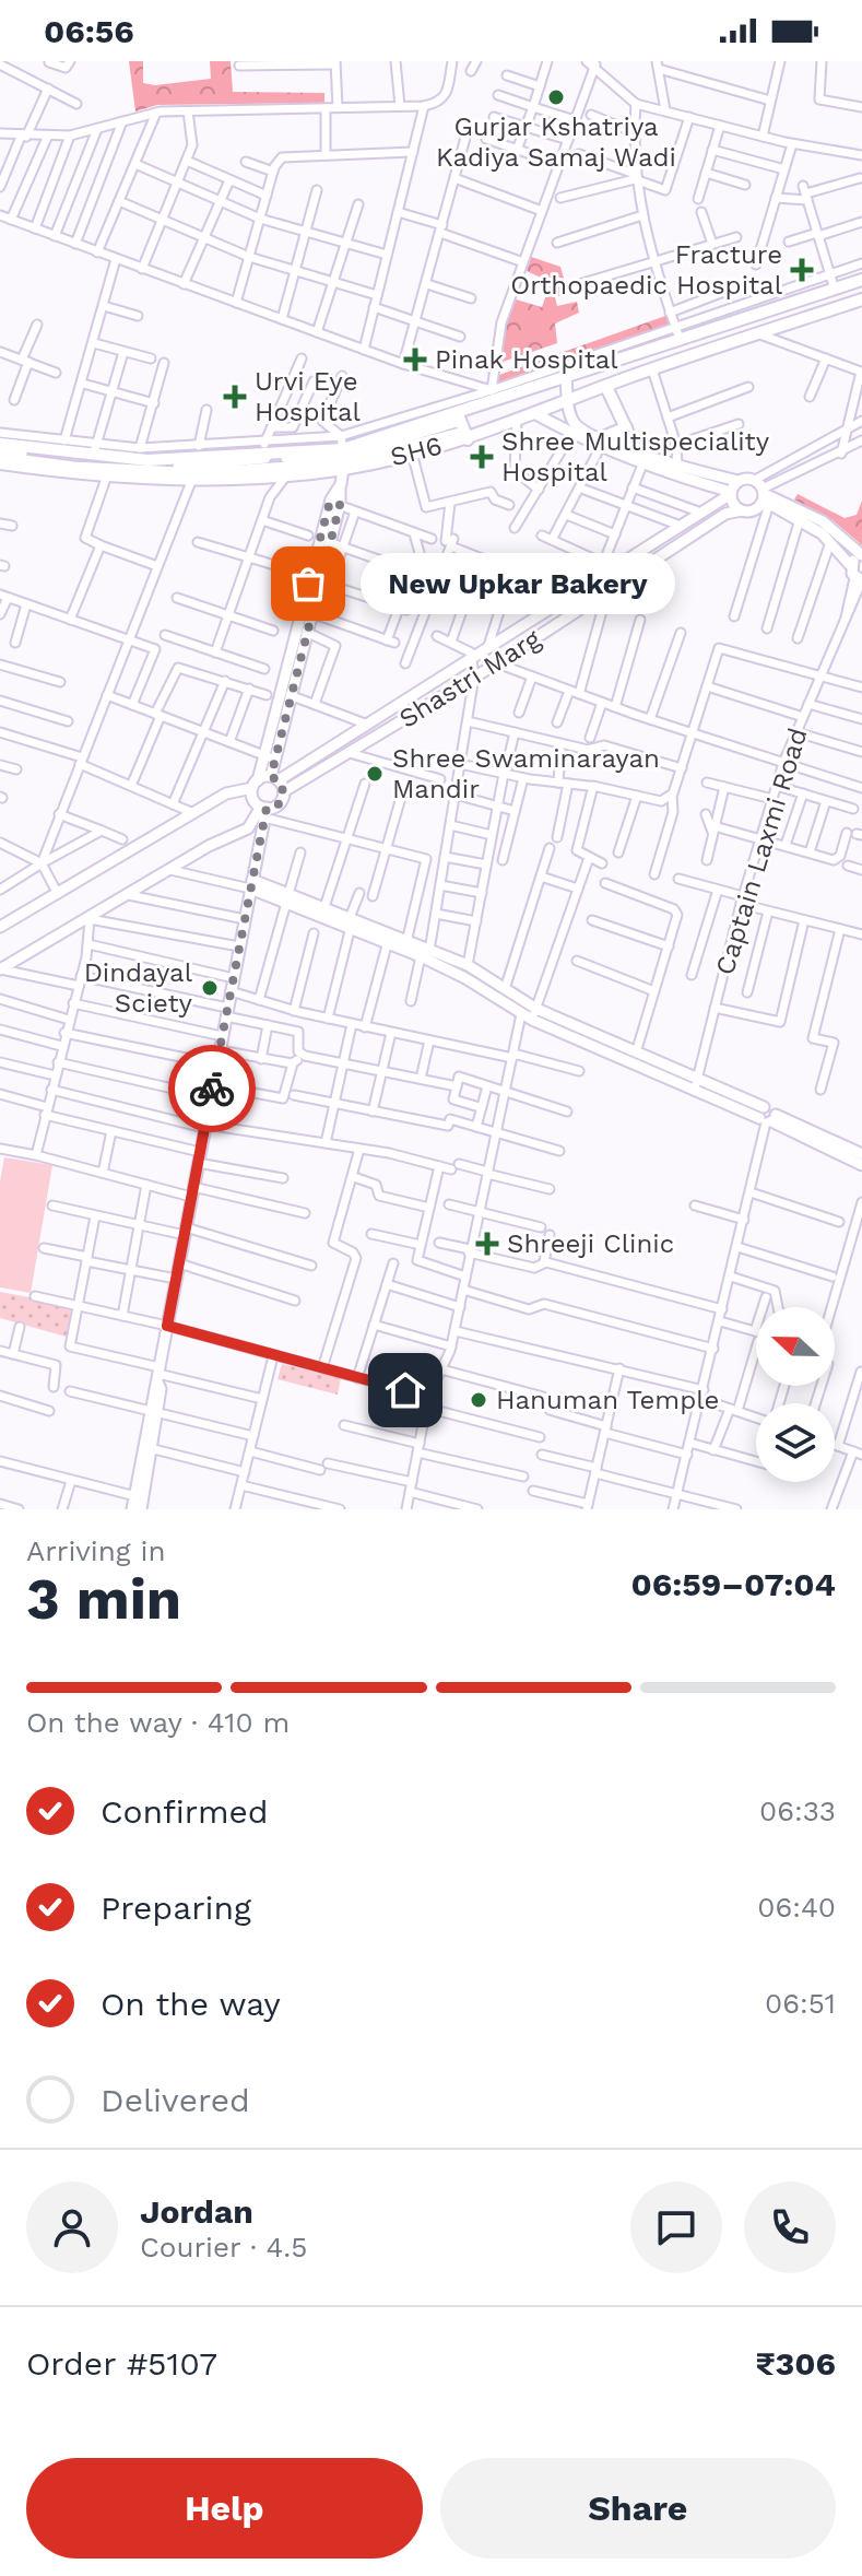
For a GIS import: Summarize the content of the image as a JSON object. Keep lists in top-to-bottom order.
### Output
{
  "streets": {
    "main road": ["SH6"],
    "street": ["Shastri Marg", "Captain Laxmi Road"]
  },
  "places": {
    "other": [
      "Gurjar Kshatriya Kadiya Samaj Wadi",
      "New Upkar Bakery",
      "Shree Swaminarayan Mandir",
      "Dindayal Sciety",
      "Hanuman Temple"
    ],
    "health": [
      "Fracture Orthopaedic Hospital",
      "Pinak Hospital",
      "Urvi Eye Hospital",
      "Shree Multispeciality Hospital",
      "Shreeji Clinic"
    ]
  },
  "north": "left",
  "page": {
    "status": "06:56",
    "bubble": "New Upkar Bakery",
    "heading": ["3 min", "Arriving in", "06:59–07:04"],
    "panel": [
      "Jordan",
      "Courier · 4.5",
      "Order #5107",
      "₹306"
    ],
    "bar": "On the way · 410 m",
    "list": [
      ["Confirmed", "06:33"],
      ["Preparing", "06:40"],
      ["On the way", "06:51"],
      "Delivered"
    ],
    "buttons": ["Help", "Share"]
  }
}
